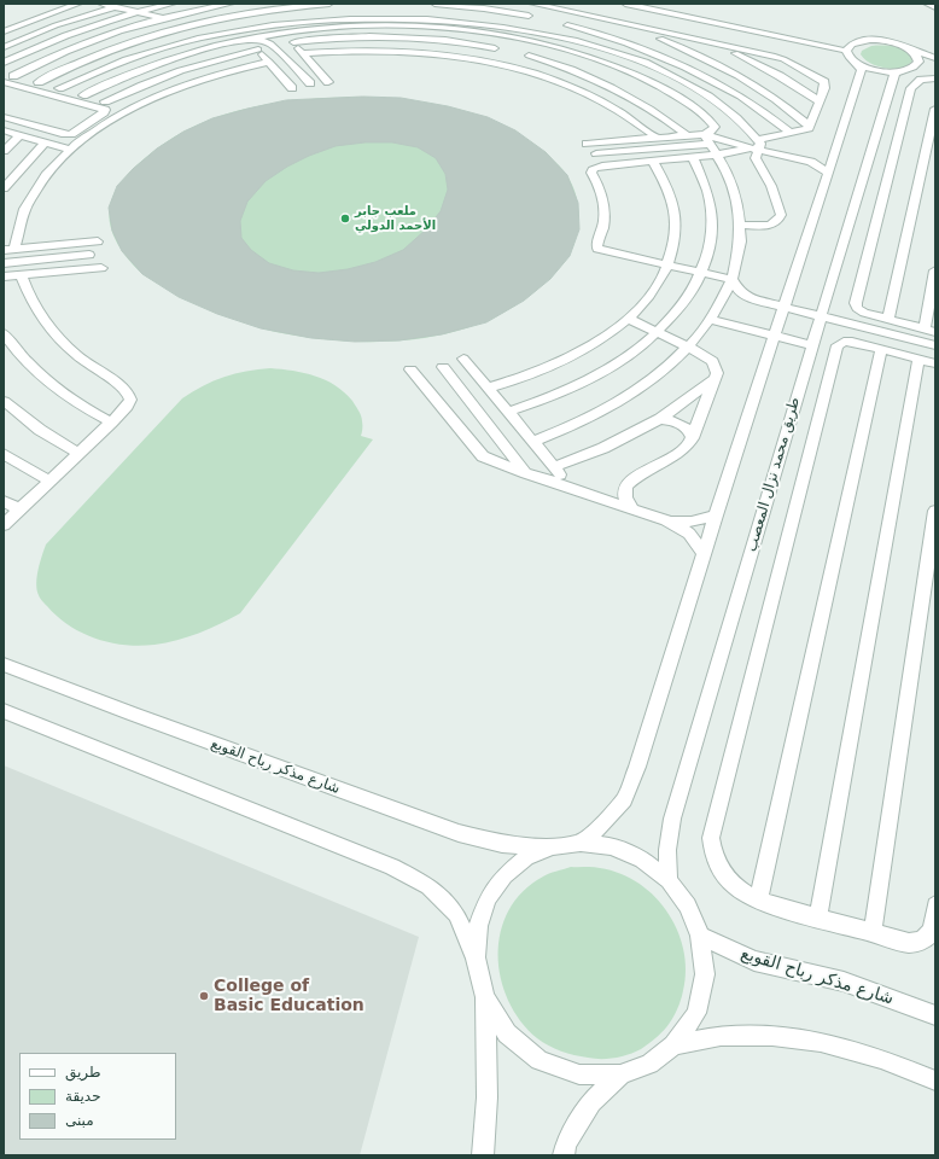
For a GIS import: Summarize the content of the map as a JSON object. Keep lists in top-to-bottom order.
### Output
{
  "streets": {
    "street": ["طريق محمد نزال المعصب", "شارع مذكر رباح القوبع"]
  },
  "places": ["ملعب جابر الأحمد الدولي", "College of Basic Education"],
  "legend": ["طريق", "حديقة", "مبنى"]
}
